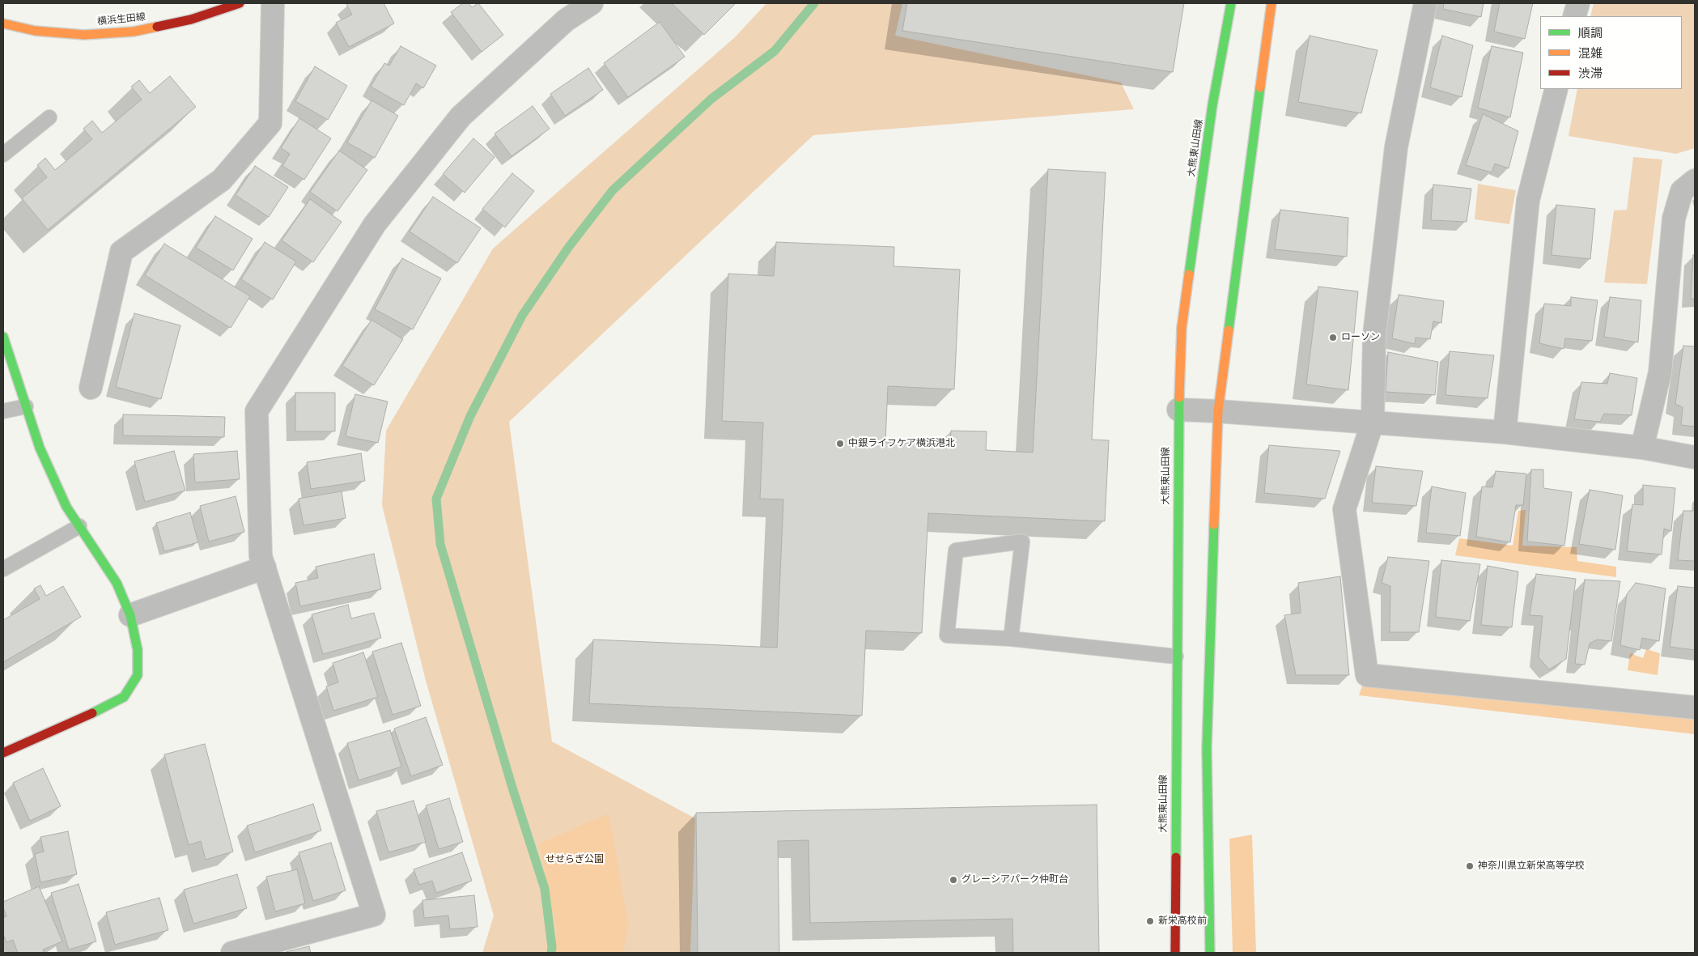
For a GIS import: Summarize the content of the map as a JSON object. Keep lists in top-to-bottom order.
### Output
{
  "streets": {
    "street": ["横浜生田線", "大熊東山田線"]
  },
  "parks": ["せせらぎ公園"],
  "places": [
    "ローソン",
    "中銀ライフケア横浜港北",
    "神奈川県立新栄高等学校",
    "グレーシアパーク仲町台",
    "新栄高校前"
  ],
  "legend": ["順調", "混雑", "渋滞"]
}
